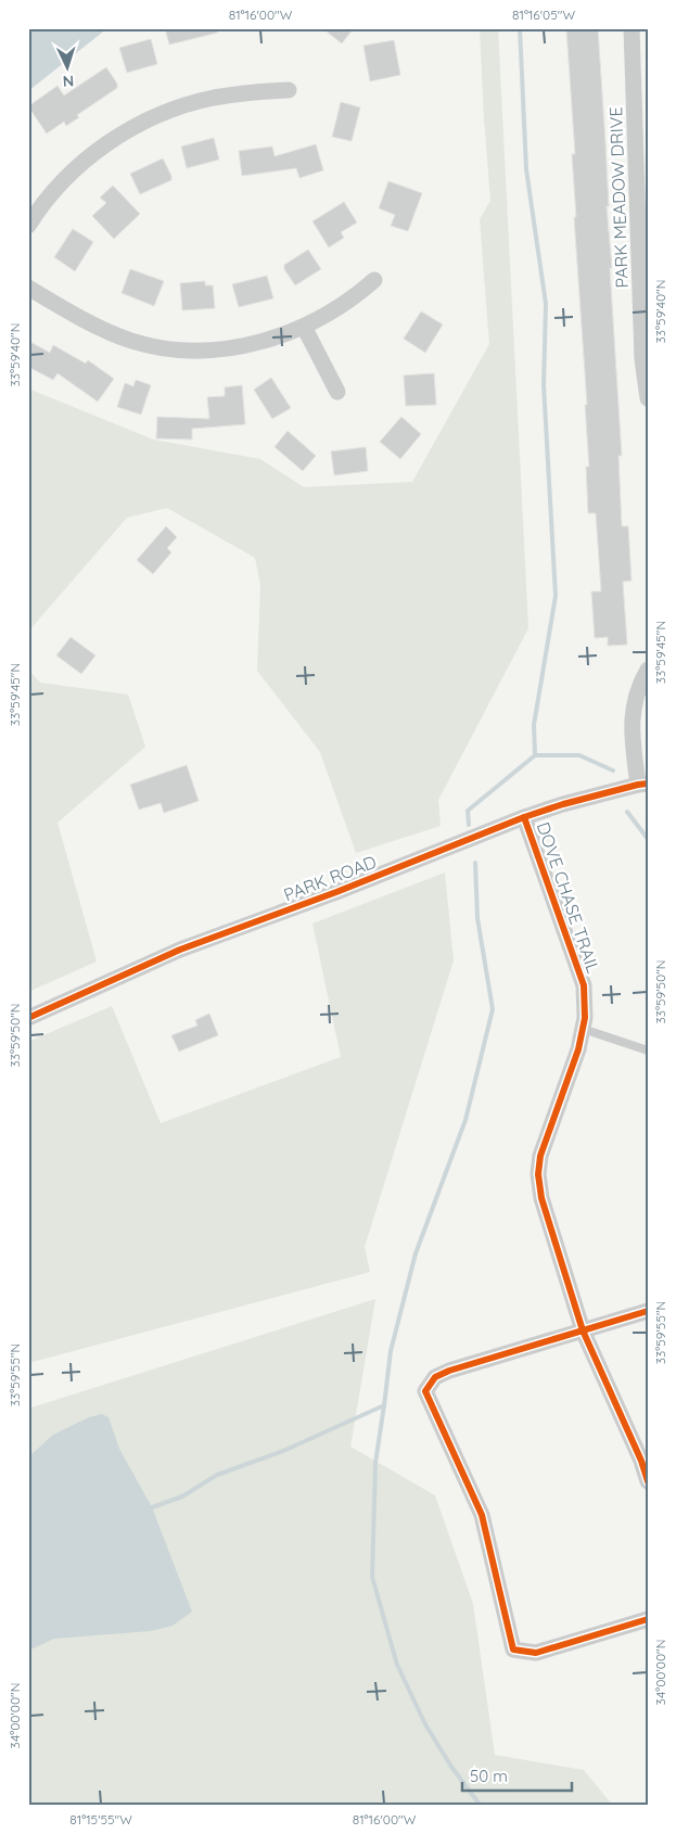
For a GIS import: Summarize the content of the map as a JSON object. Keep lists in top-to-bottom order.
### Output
{
  "streets": {
    "street": ["PARK MEADOW DRIVE", "PARK ROAD", "DOVE CHASE TRAIL"]
  },
  "crossings": [
    ["PARK ROAD", "DOVE CHASE TRAIL"]
  ],
  "scale_bar": "50 m",
  "north": "bottom",
  "coordinates": [
    "81°16'00\"W",
    "81°16'05\"W",
    "33°59'40\"N",
    "33°59'45\"N",
    "33°59'50\"N",
    "33°59'55\"N",
    "34°00'00\"N",
    "81°15'55\"W"
  ]
}
